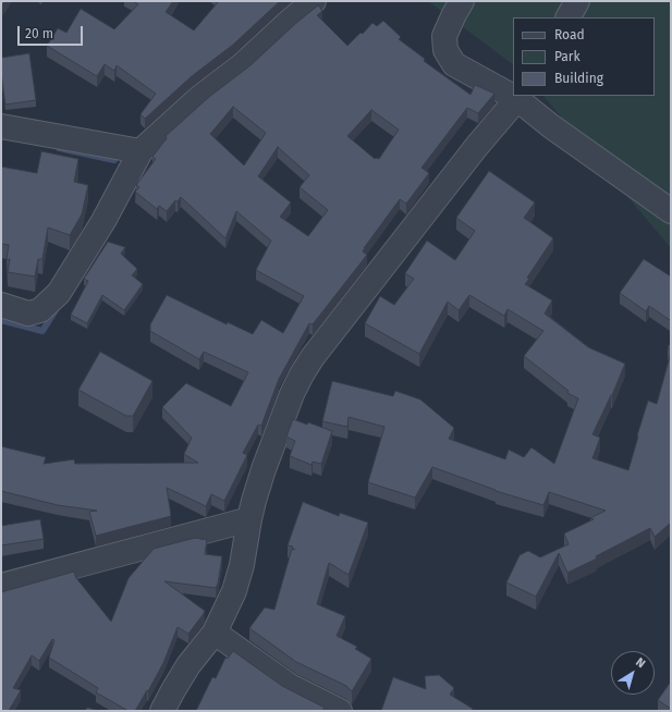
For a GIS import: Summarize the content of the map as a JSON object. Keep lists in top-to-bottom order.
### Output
{
  "legend": ["Road", "Park", "Building"],
  "scale_bar": "20 m",
  "north": "top right"
}
